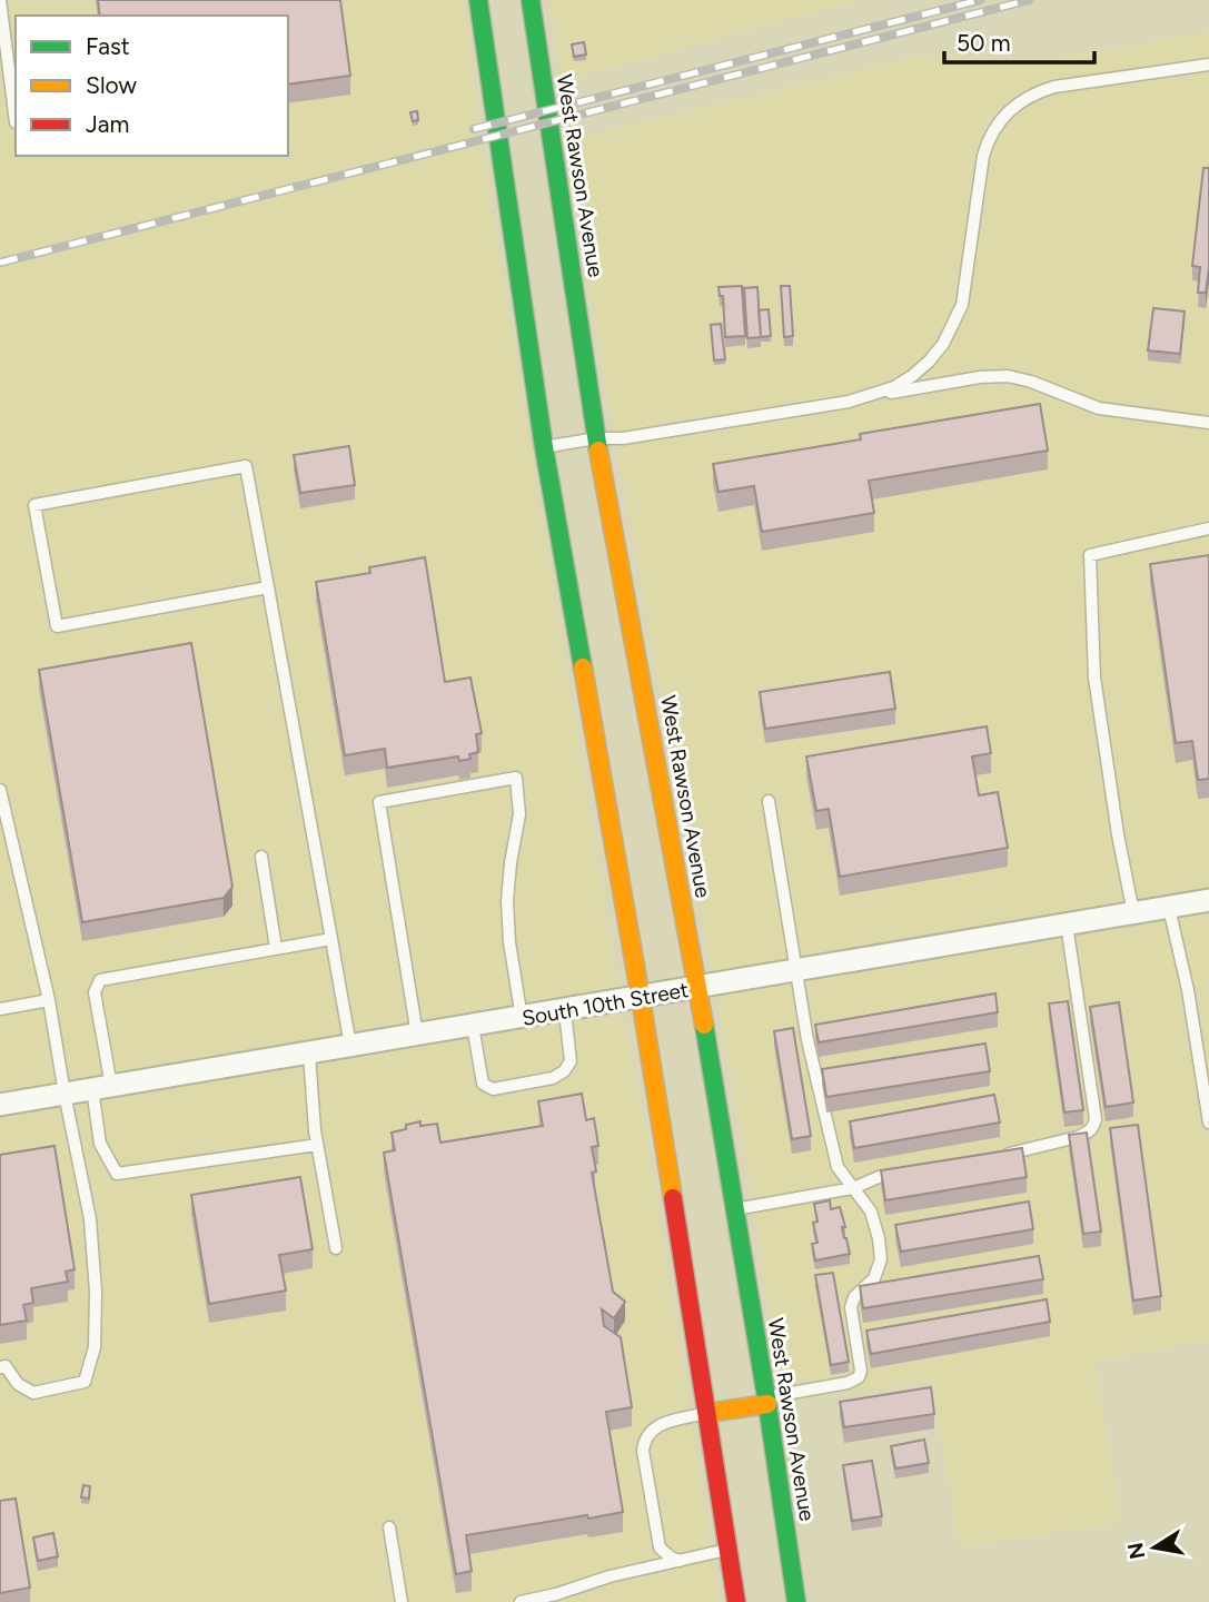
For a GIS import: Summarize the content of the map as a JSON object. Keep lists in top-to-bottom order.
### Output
{
  "streets": {
    "main road": ["West Rawson Avenue"],
    "street": ["South 10th Street"]
  },
  "crossings": [
    ["West Rawson Avenue", "South 10th Street"]
  ],
  "legend": ["Fast", "Slow", "Jam"],
  "scale_bar": "50 m",
  "north": "left"
}
